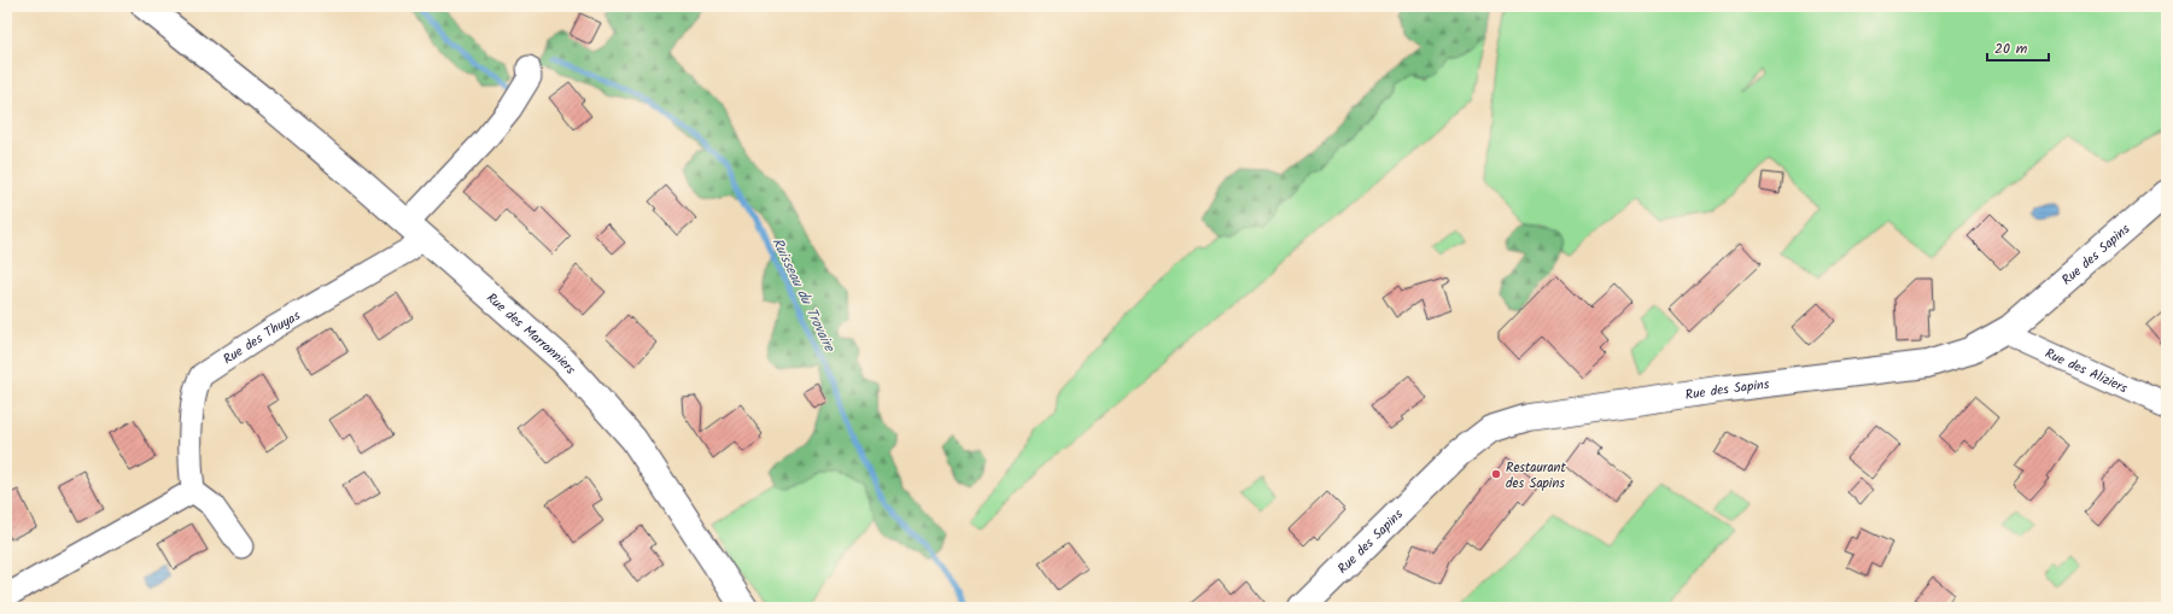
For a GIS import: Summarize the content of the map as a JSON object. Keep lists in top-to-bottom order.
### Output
{
  "streets": {
    "street": [
      "Rue des Sapins",
      "Rue des Marronniers",
      "Rue des Thuyas",
      "Rue des Aliziers"
    ]
  },
  "crossings": [
    ["Rue des Sapins", "Rue des Aliziers"],
    ["Rue des Marronniers", "Rue des Thuyas"]
  ],
  "water": ["Ruisseau du Trovaire"],
  "places": ["Restaurant des Sapins"],
  "scale_bar": "20 m"
}
